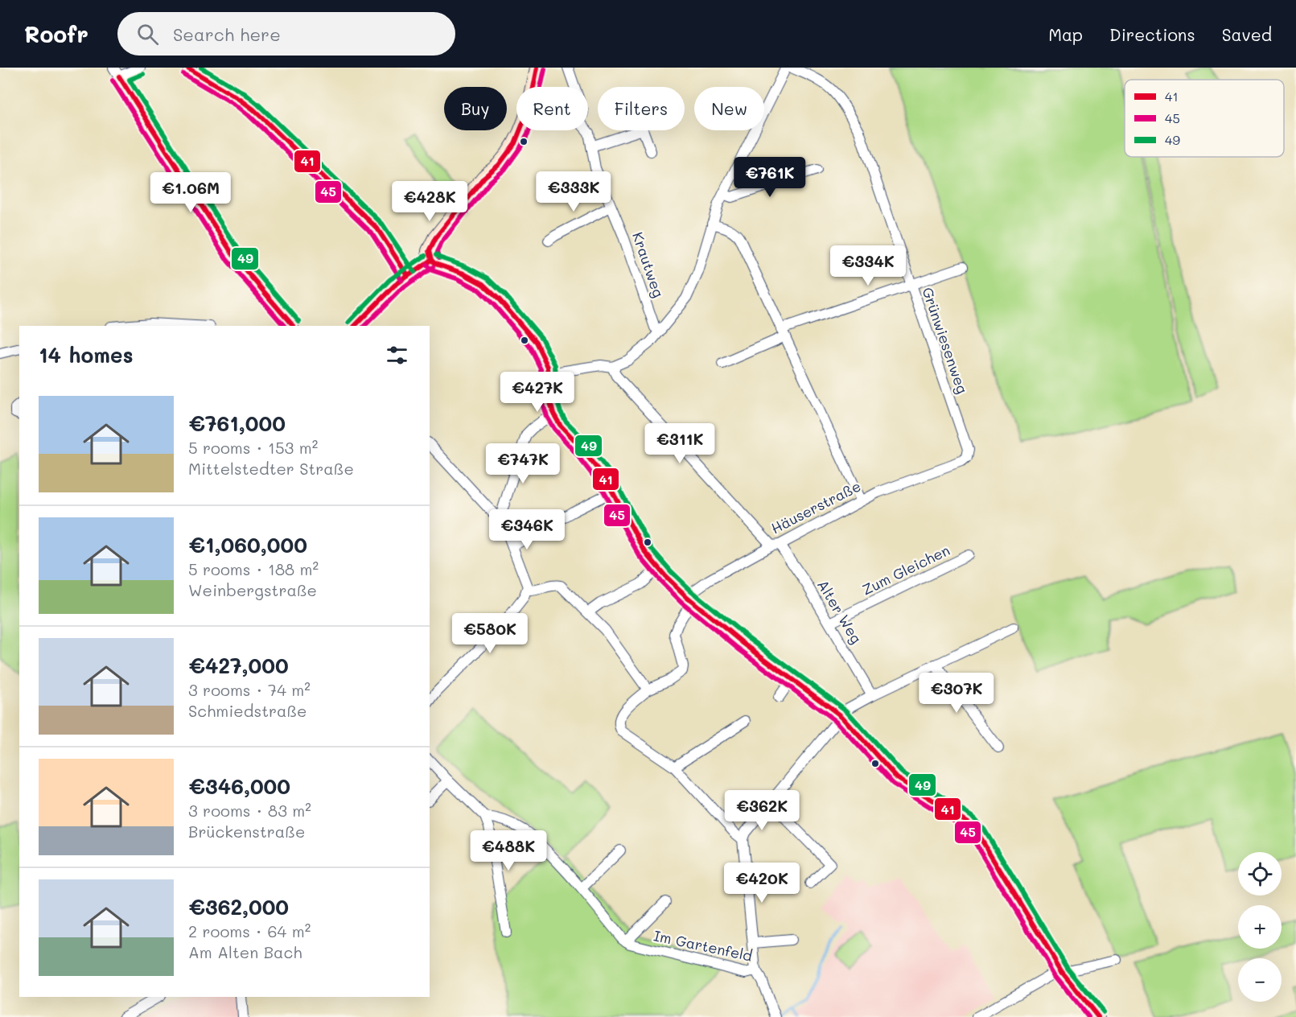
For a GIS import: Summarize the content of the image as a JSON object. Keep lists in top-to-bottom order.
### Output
{
  "streets": {
    "street": [
      "Krautweg",
      "Grünwiesenweg",
      "Häuserstraße",
      "Zum Gleichen",
      "Alter Weg",
      "Im Gartenfeld"
    ]
  },
  "crossings": [
    ["Grünwiesenweg", "Häuserstraße"],
    ["Häuserstraße", "Alter Weg"],
    ["Zum Gleichen", "Alter Weg"]
  ],
  "lines": ["transit line 41", "transit line 49", "transit line 45"],
  "legend": ["41", "45", "49"],
  "page": {
    "header": "Roofr",
    "search": "Search here",
    "nav": ["Map", "Directions", "Saved"],
    "chip": [
      "Buy",
      "Rent",
      "Filters",
      "New"
    ],
    "price": [
      "€761K",
      "€333K",
      "€1.06M",
      "€428K",
      "€334K",
      "€427K",
      "€311K",
      "€747K",
      "€346K",
      "€580K",
      "€307K",
      "€362K",
      "€488K",
      "€420K"
    ],
    "heading": "14 homes",
    "list": [
      {
        "name": "€761,000",
        "note": "5 rooms · 153 m² · Mittelstedter Straße"
      },
      {
        "name": "€1,060,000",
        "note": "5 rooms · 188 m² · Weinbergstraße"
      },
      {
        "name": "€427,000",
        "note": "3 rooms · 74 m² · Schmiedstraße"
      },
      {
        "name": "€346,000",
        "note": "3 rooms · 83 m² · Brückenstraße"
      },
      {
        "name": "€362,000",
        "note": "2 rooms · 64 m² · Am Alten Bach"
      }
    ],
    "map_buttons": ["+", "−"]
  }
}
